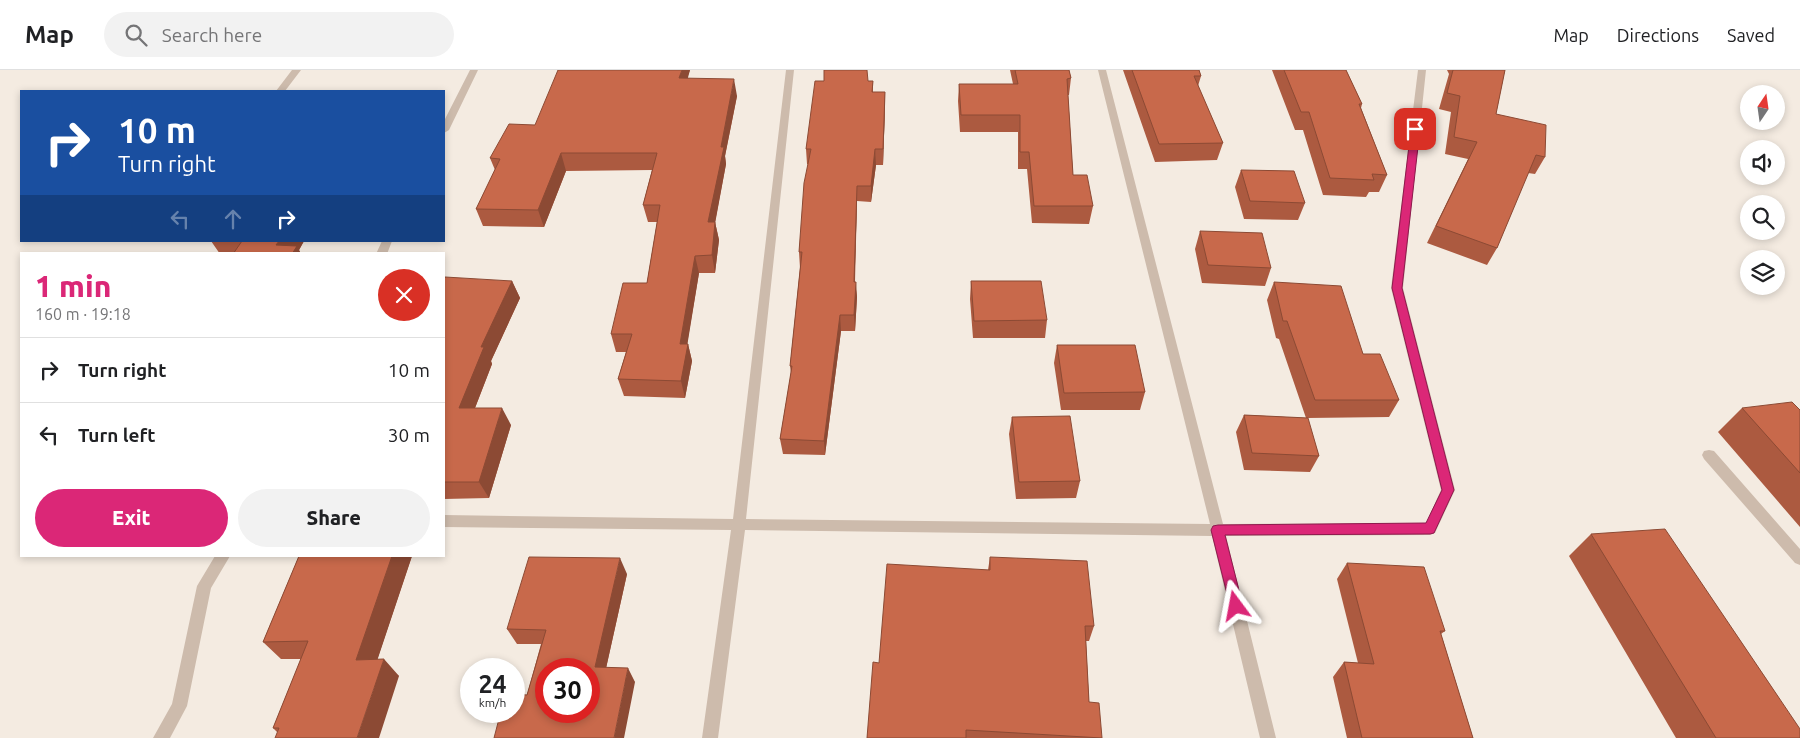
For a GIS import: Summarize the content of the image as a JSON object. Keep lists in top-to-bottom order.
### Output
{
  "north": "top",
  "page": {
    "header": "Map",
    "search": "Search here",
    "nav": ["Map", "Directions", "Saved"],
    "turn": ["10 m", "Turn right"],
    "heading": ["1 min", "160 m · 19:18"],
    "list": [
      {
        "name": "Turn right",
        "value": "10 m"
      },
      {
        "name": "Turn left",
        "value": "30 m"
      }
    ],
    "buttons": ["Exit", "Share"],
    "speed": "24 km/h",
    "limit": "30"
  }
}
